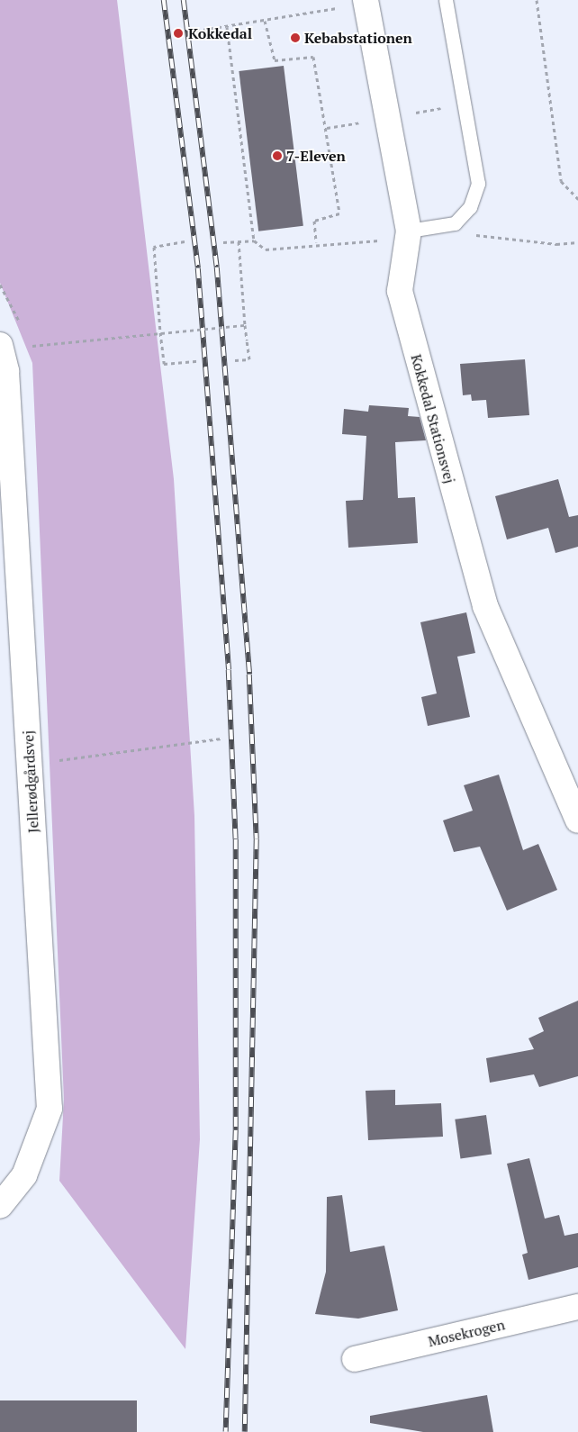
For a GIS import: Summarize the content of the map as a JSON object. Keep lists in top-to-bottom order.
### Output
{
  "streets": {
    "street": ["Kokkedal Stationsvej", "Jellerødgårdsvej", "Mosekrogen"]
  },
  "places": ["Kokkedal", "Kebabstationen", "7-Eleven"]
}
